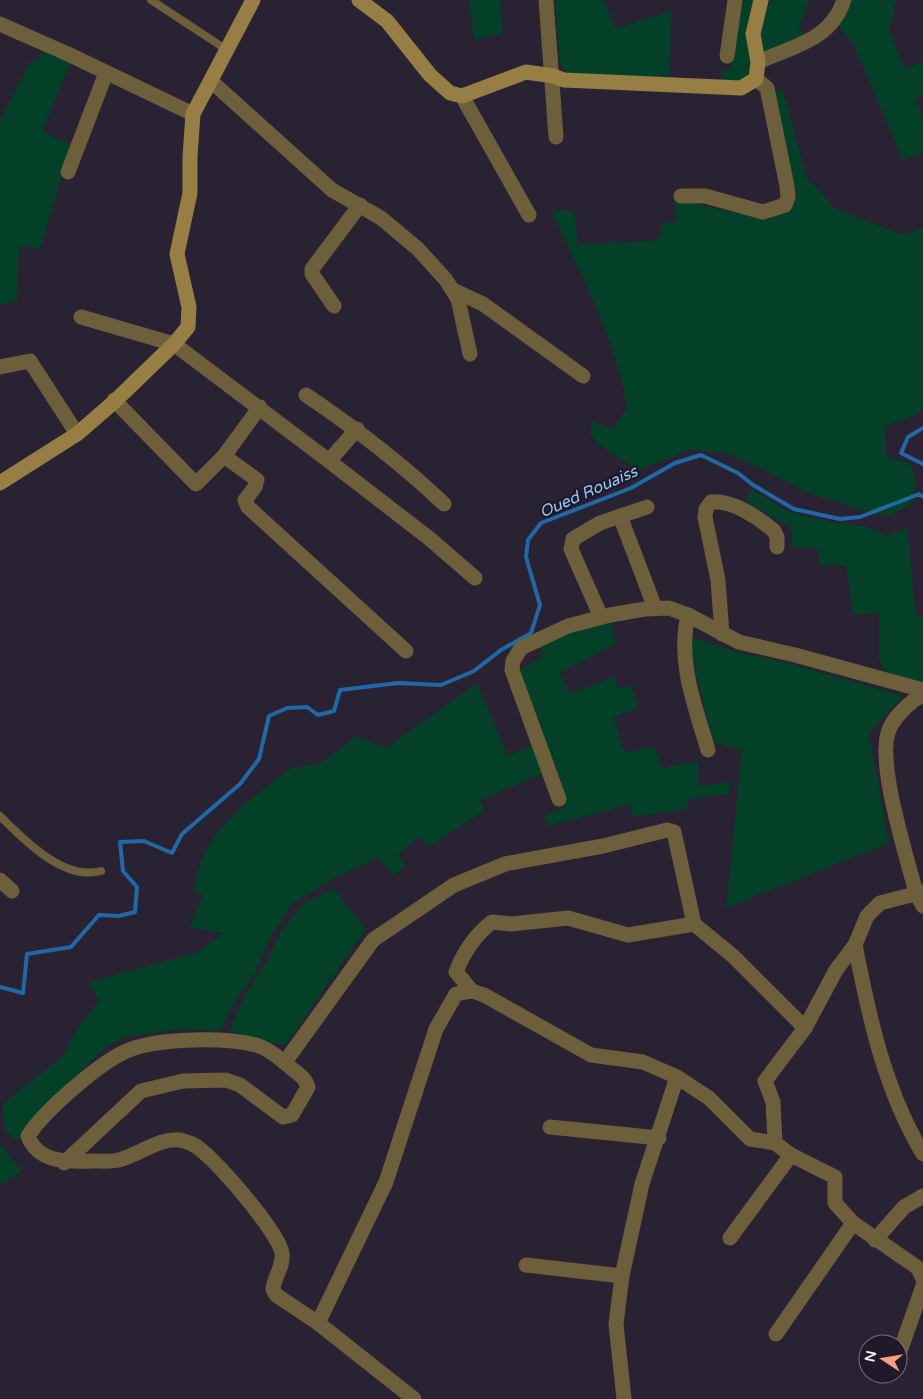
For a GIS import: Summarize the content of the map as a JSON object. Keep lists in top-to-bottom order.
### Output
{
  "water": ["Oued Rouaiss"],
  "north": "left"
}
